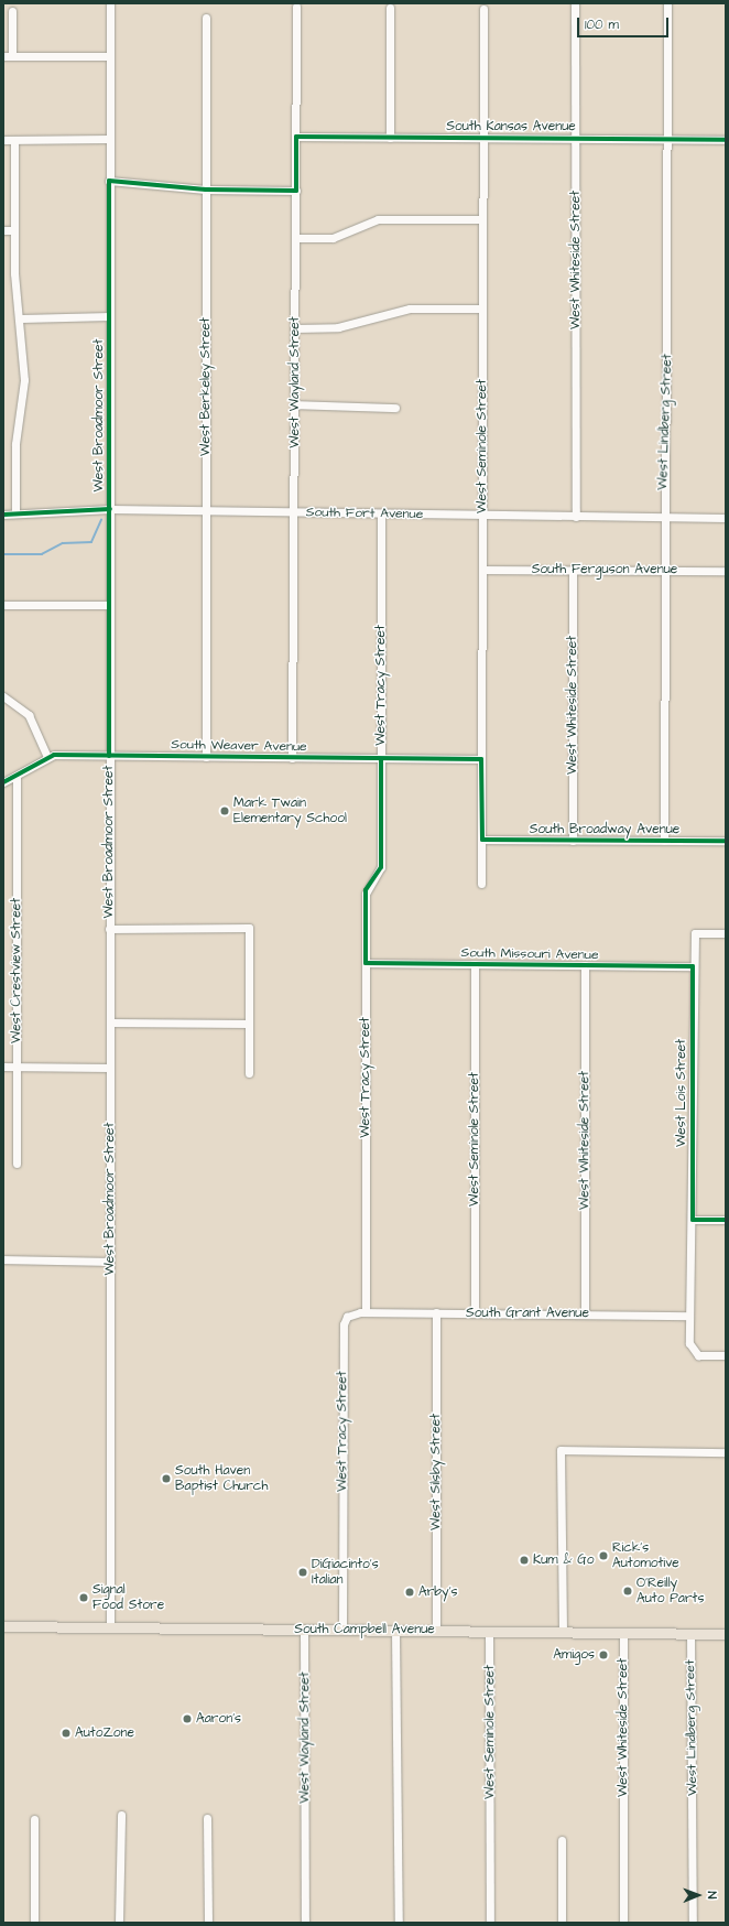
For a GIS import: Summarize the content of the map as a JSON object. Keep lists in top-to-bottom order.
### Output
{
  "streets": {
    "main road": ["South Campbell Avenue"],
    "street": [
      "South Kansas Avenue",
      "West Whiteside Street",
      "West Wayland Street",
      "West Berkeley Street",
      "West Broadmoor Street",
      "West Lindberg Street",
      "West Seminole Street",
      "South Fort Avenue",
      "South Ferguson Avenue",
      "West Tracy Street",
      "South Weaver Avenue",
      "South Broadway Avenue",
      "South Missouri Avenue",
      "West Crestview Street",
      "West Lois Street",
      "South Grant Avenue",
      "West Silsby Street"
    ]
  },
  "crossings": [
    ["South Kansas Avenue", "West Whiteside Street"],
    ["South Kansas Avenue", "West Wayland Street"],
    ["South Kansas Avenue", "West Lindberg Street"],
    ["South Kansas Avenue", "West Seminole Street"],
    ["West Whiteside Street", "South Fort Avenue"],
    ["West Whiteside Street", "South Ferguson Avenue"],
    ["West Whiteside Street", "South Broadway Avenue"],
    ["West Whiteside Street", "South Missouri Avenue"],
    ["West Whiteside Street", "South Grant Avenue"],
    ["West Whiteside Street", "South Campbell Avenue"],
    ["West Wayland Street", "South Fort Avenue"],
    ["West Wayland Street", "South Weaver Avenue"],
    ["West Wayland Street", "South Campbell Avenue"],
    ["West Berkeley Street", "South Fort Avenue"],
    ["West Berkeley Street", "South Weaver Avenue"],
    ["West Broadmoor Street", "South Fort Avenue"],
    ["West Broadmoor Street", "South Weaver Avenue"],
    ["West Broadmoor Street", "South Campbell Avenue"],
    ["West Lindberg Street", "South Fort Avenue"],
    ["West Lindberg Street", "South Ferguson Avenue"],
    ["West Lindberg Street", "South Broadway Avenue"],
    ["West Lindberg Street", "South Campbell Avenue"],
    ["West Seminole Street", "South Fort Avenue"],
    ["West Seminole Street", "South Ferguson Avenue"],
    ["West Seminole Street", "South Weaver Avenue"],
    ["West Seminole Street", "South Broadway Avenue"],
    ["West Seminole Street", "South Missouri Avenue"],
    ["West Seminole Street", "South Grant Avenue"],
    ["West Seminole Street", "South Campbell Avenue"],
    ["South Fort Avenue", "West Tracy Street"],
    ["West Tracy Street", "South Weaver Avenue"],
    ["West Tracy Street", "South Missouri Avenue"],
    ["West Tracy Street", "South Grant Avenue"],
    ["West Tracy Street", "South Campbell Avenue"],
    ["South Missouri Avenue", "West Lois Street"],
    ["West Lois Street", "South Grant Avenue"],
    ["South Grant Avenue", "West Silsby Street"],
    ["West Silsby Street", "South Campbell Avenue"]
  ],
  "places": [
    "Mark Twain Elementary School",
    "South Haven Baptist Church",
    "Rick's Automotive",
    "Kum & Go",
    "DiGiacinto's Italian",
    "O'Reilly Auto Parts",
    "Arby's",
    "Signal Food Store",
    "Amigos",
    "Aaron's",
    "AutoZone"
  ],
  "scale_bar": "100 m",
  "north": "right"
}
